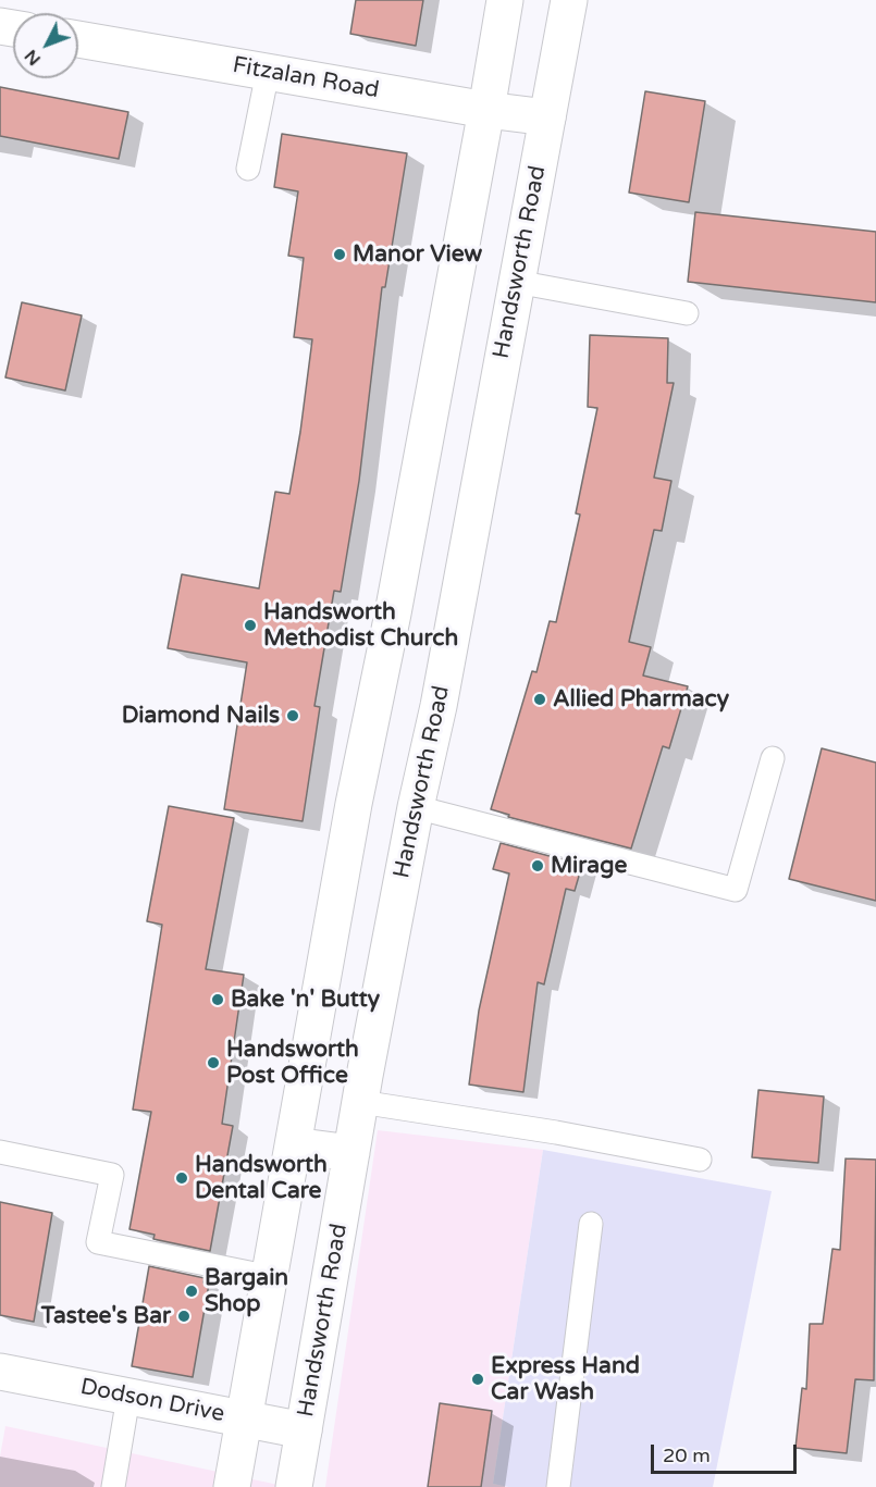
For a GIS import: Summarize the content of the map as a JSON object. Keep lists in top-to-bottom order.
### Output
{
  "streets": {
    "main road": ["Fitzalan Road", "Handsworth Road", "Dodson Drive"]
  },
  "crossings": [
    ["Fitzalan Road", "Handsworth Road"],
    ["Handsworth Road", "Dodson Drive"]
  ],
  "places": [
    "Manor View",
    "Handsworth Methodist Church",
    "Allied Pharmacy",
    "Diamond Nails",
    "Mirage",
    "Bake 'n' Butty",
    "Handsworth Post Office",
    "Handsworth Dental Care",
    "Bargain Shop",
    "Tastee's Bar",
    "Express Hand Car Wash"
  ],
  "scale_bar": "20 m",
  "north": "bottom left"
}
